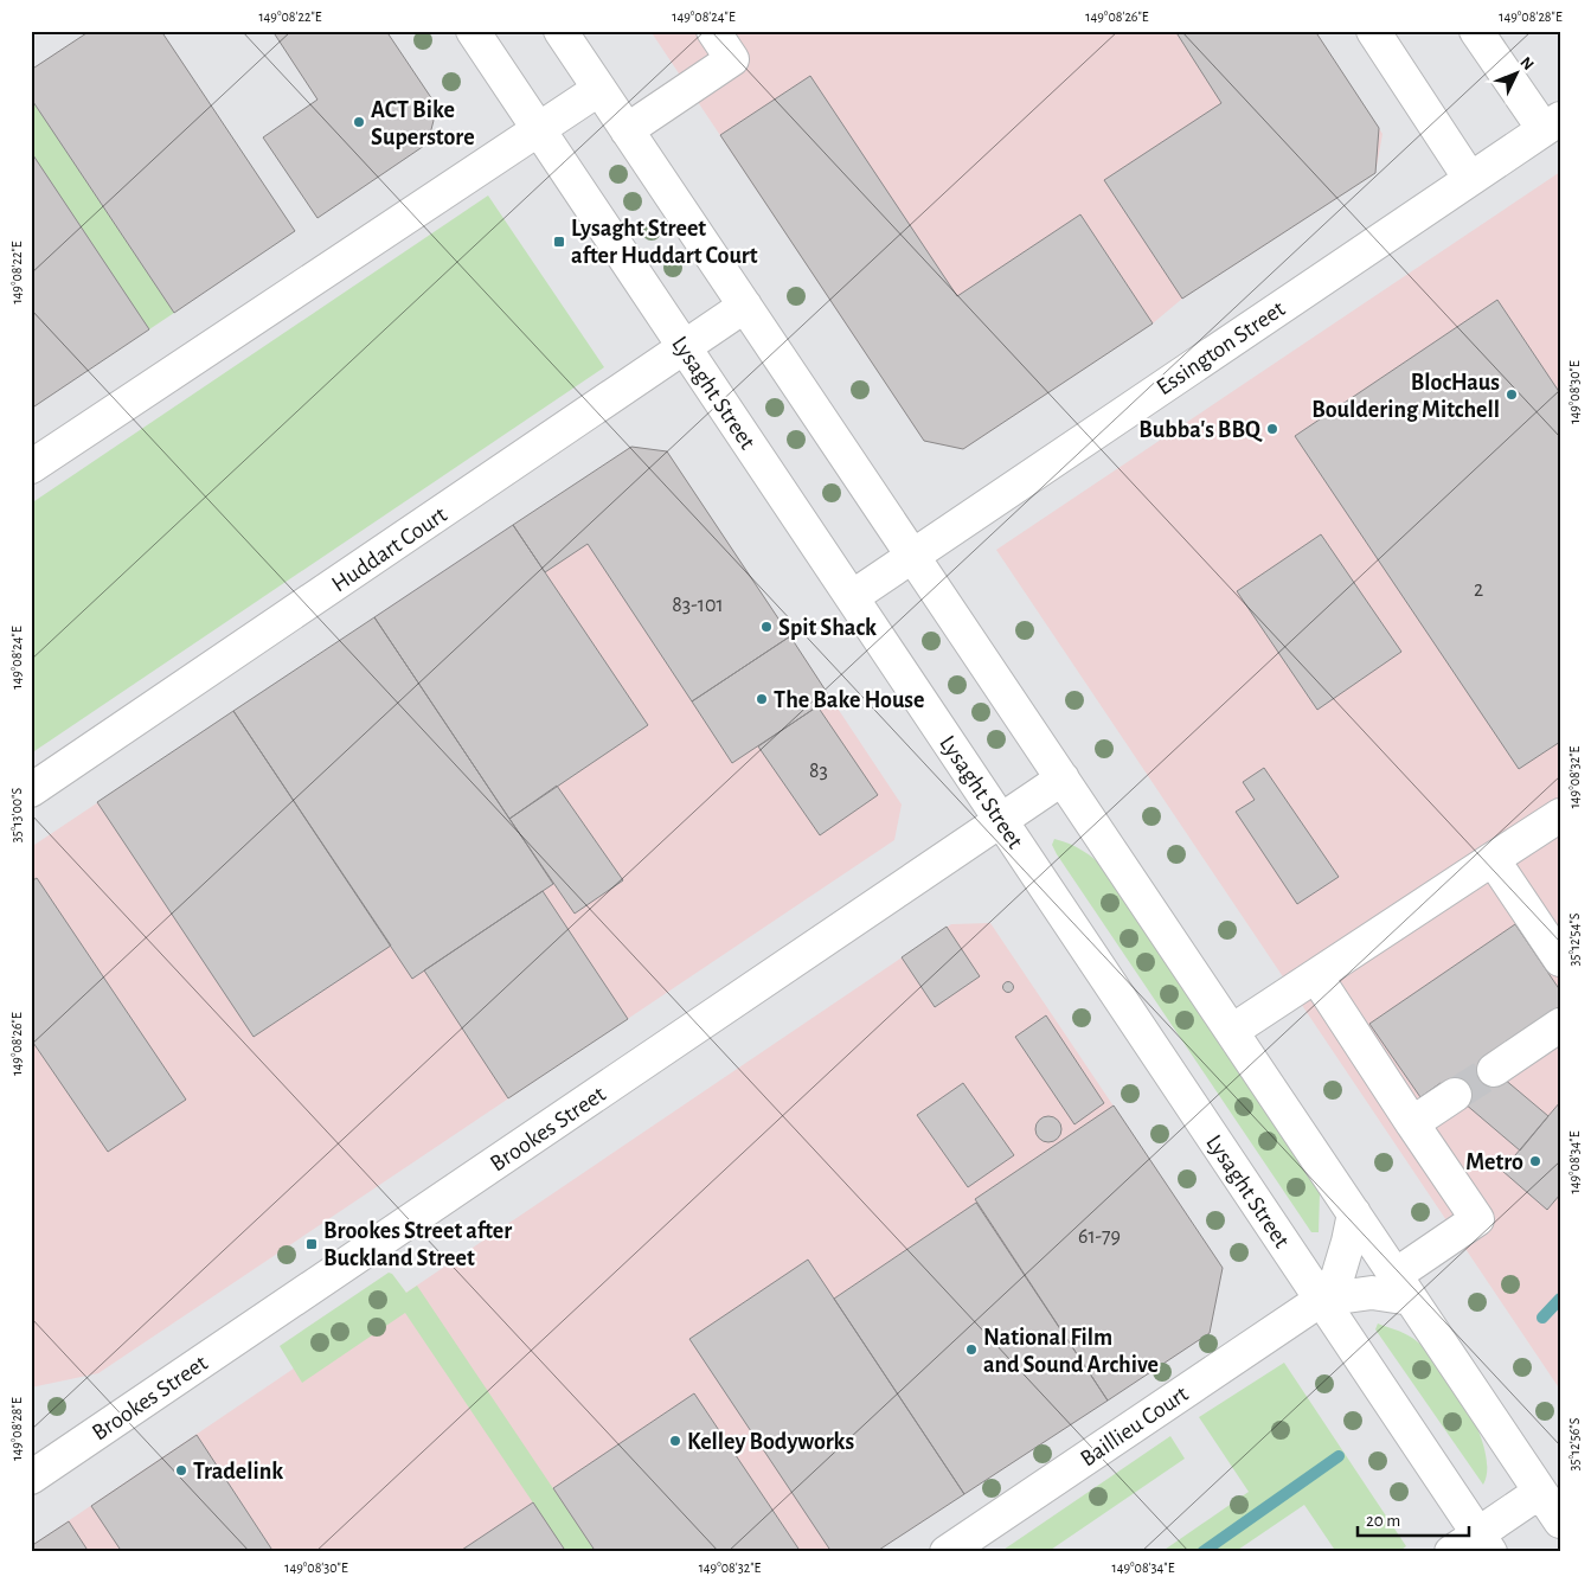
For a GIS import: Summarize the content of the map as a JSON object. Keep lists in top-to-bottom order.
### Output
{
  "streets": {
    "street": [
      "Essington Street",
      "Lysaght Street",
      "Huddart Court",
      "Brookes Street",
      "Baillieu Court"
    ]
  },
  "crossings": [
    ["Essington Street", "Lysaght Street"],
    ["Lysaght Street", "Huddart Court"],
    ["Lysaght Street", "Brookes Street"],
    ["Lysaght Street", "Baillieu Court"]
  ],
  "places": {
    "other": [
      "ACT Bike Superstore",
      "BlocHaus Bouldering Mitchell",
      "Bubba's BBQ",
      "Spit Shack",
      "The Bake House",
      "Metro",
      "National Film and Sound Archive",
      "Kelley Bodyworks",
      "Tradelink"
    ],
    "transit": ["Lysaght Street after Huddart Court", "Brookes Street after Buckland Street"]
  },
  "house_numbers": [
    "2",
    "83-101",
    "83",
    "61-79"
  ],
  "scale_bar": "20 m",
  "north": "top right",
  "coordinates": [
    "149°08'22\"E",
    "149°08'24\"E",
    "149°08'26\"E",
    "149°08'28\"E",
    "149°08'30\"E",
    "149°08'32\"E",
    "35°13'00\"S",
    "35°12'54\"S",
    "149°08'34\"E",
    "35°12'56\"S"
  ]
}
